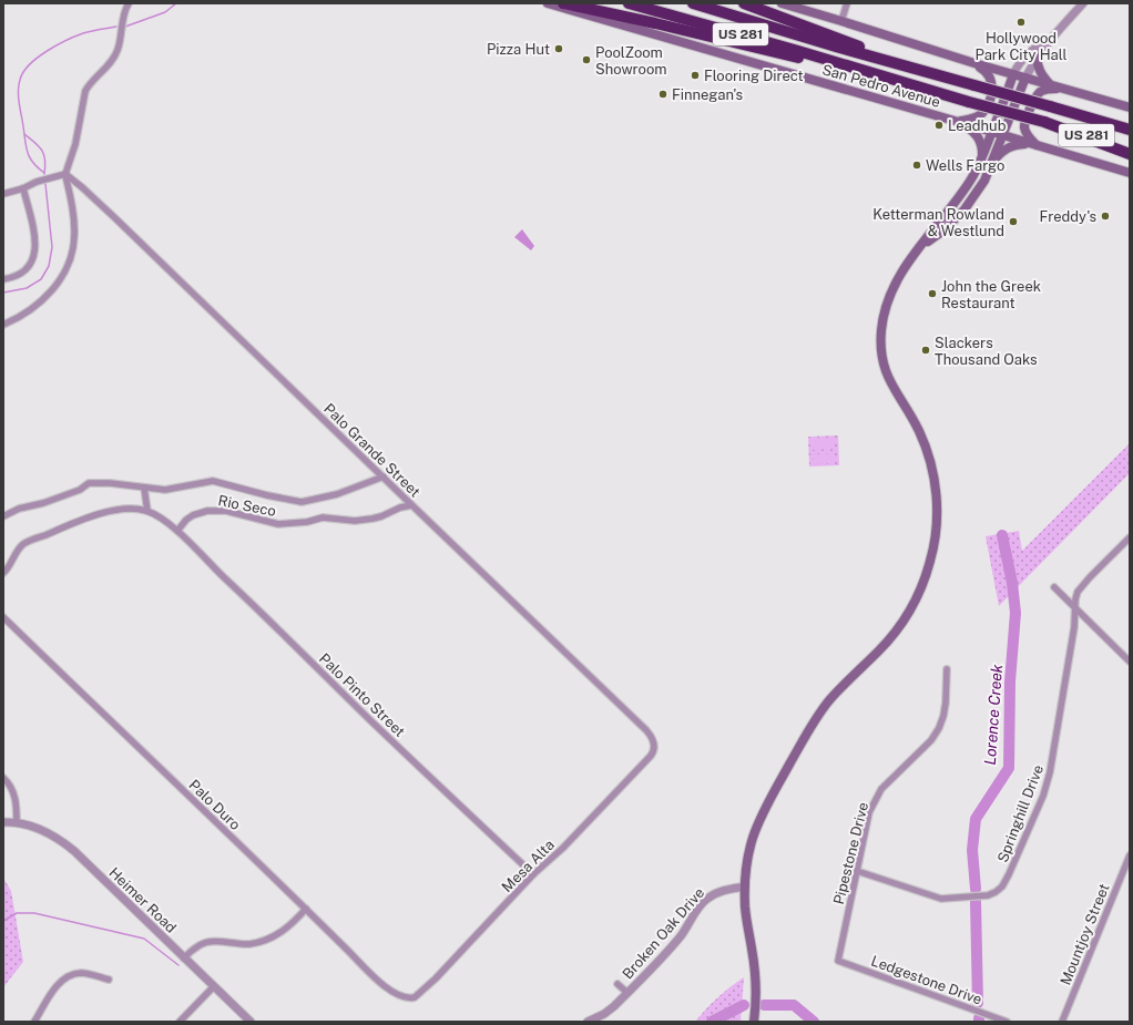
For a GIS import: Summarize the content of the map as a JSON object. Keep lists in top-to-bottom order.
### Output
{
  "streets": {
    "highway": ["US 281"],
    "main road": ["San Pedro Avenue"],
    "street": [
      "Palo Grande Street",
      "Rio Seco",
      "Palo Pinto Street",
      "Palo Duro",
      "Springhill Drive",
      "Pipestone Drive",
      "Mesa Alta",
      "Heimer Road",
      "Broken Oak Drive",
      "Mountjoy Street",
      "Ledgestone Drive"
    ]
  },
  "crossings": [
    ["Palo Grande Street", "Rio Seco"],
    ["Palo Grande Street", "Mesa Alta"],
    ["Rio Seco", "Palo Pinto Street"],
    ["Palo Pinto Street", "Mesa Alta"],
    ["Palo Duro", "Mesa Alta"],
    ["Springhill Drive", "Pipestone Drive"],
    ["Pipestone Drive", "Ledgestone Drive"]
  ],
  "water": ["Lorence Creek"],
  "places": [
    "Hollywood Park City Hall",
    "Pizza Hut",
    "PoolZoom Showroom",
    "Flooring Direct",
    "Finnegan's",
    "Leadhub",
    "Wells Fargo",
    "Freddy's",
    "Ketterman Rowland & Westlund",
    "John the Greek Restaurant",
    "Slackers Thousand Oaks"
  ]
}
